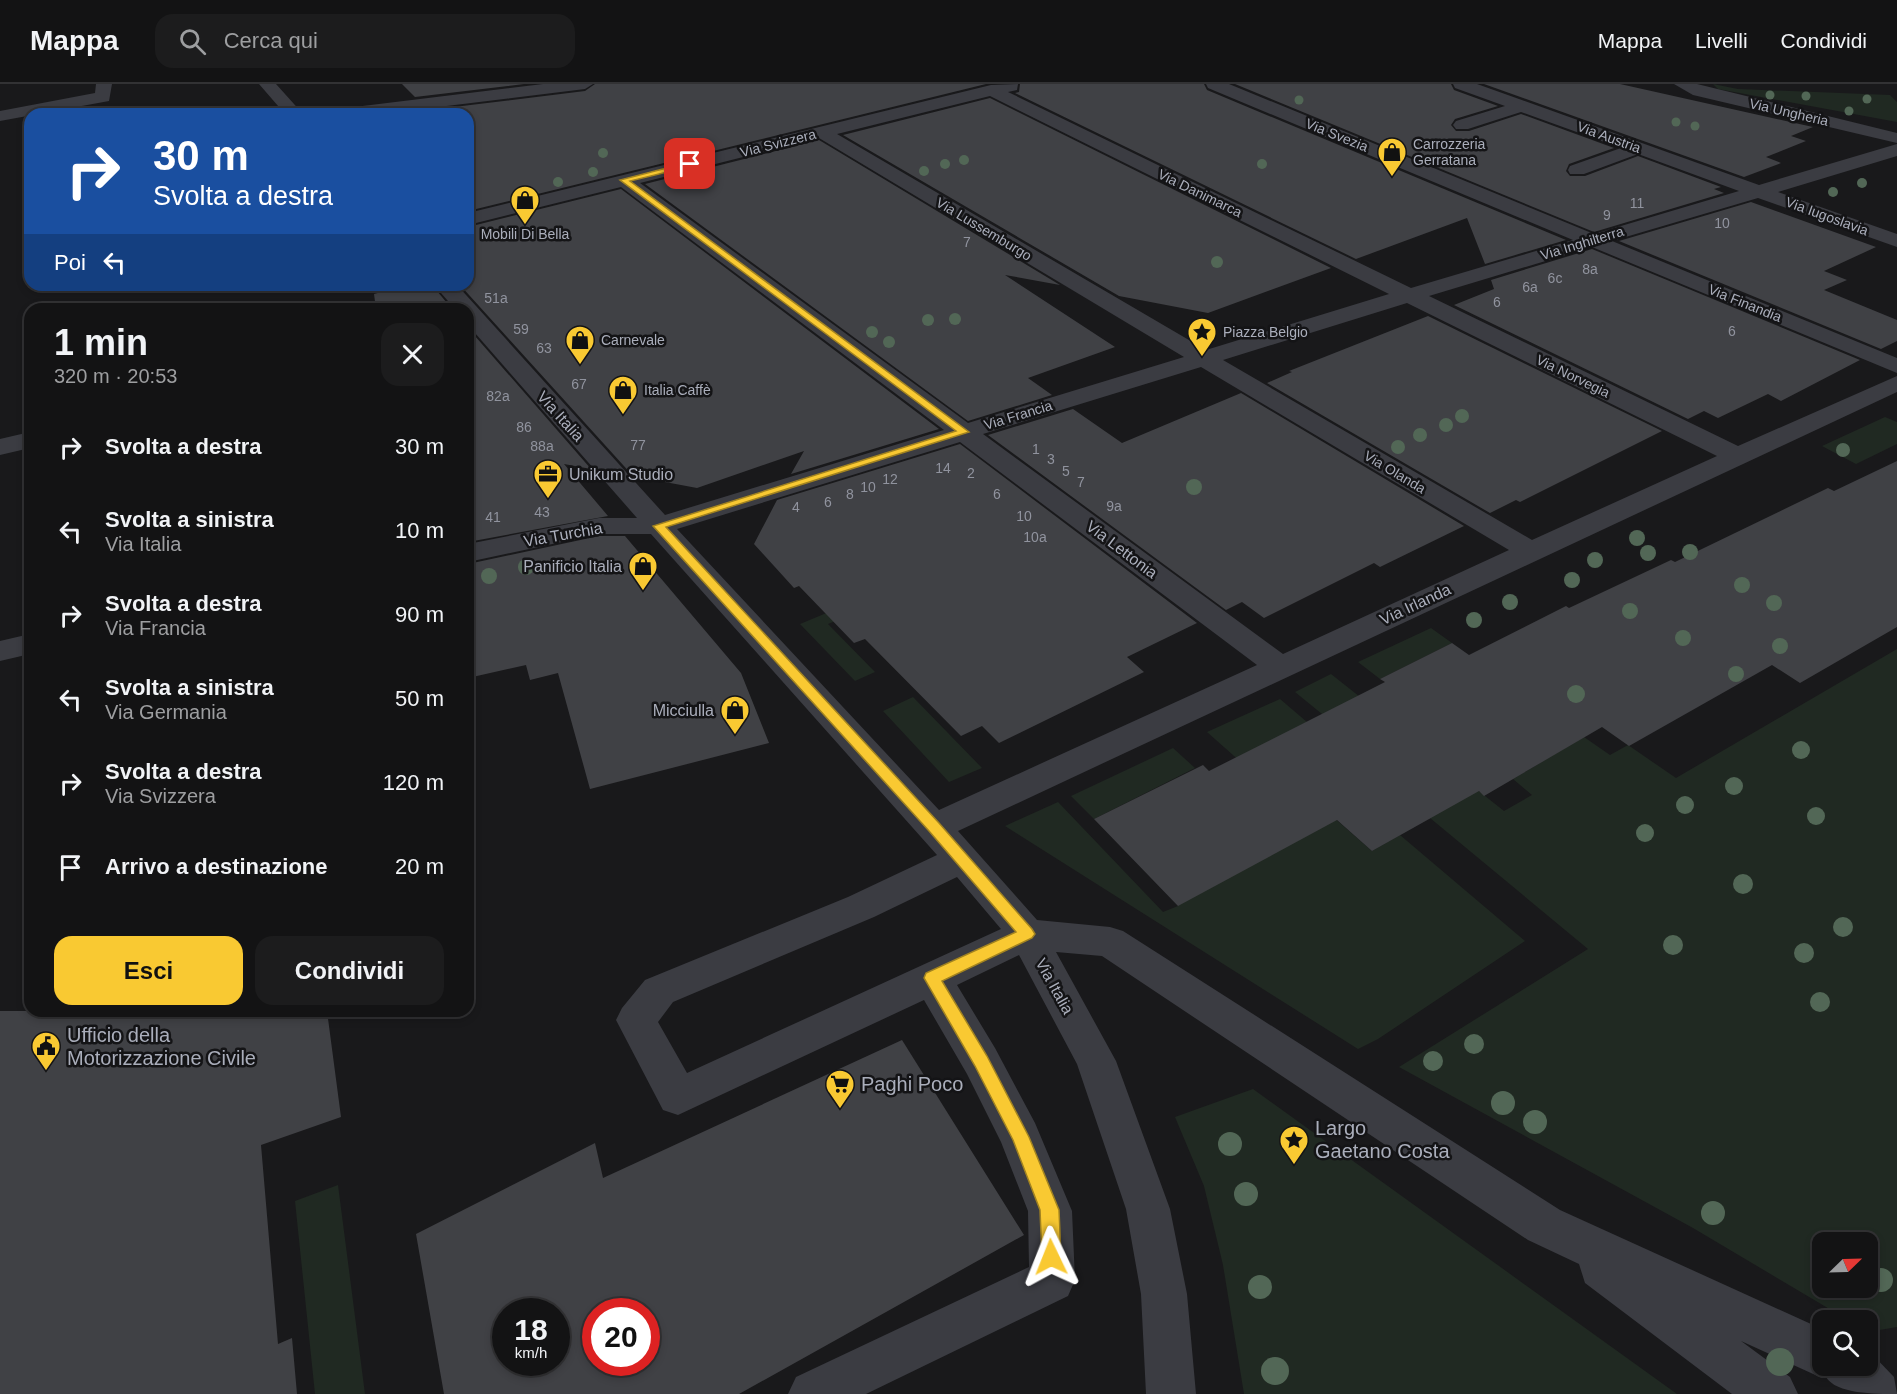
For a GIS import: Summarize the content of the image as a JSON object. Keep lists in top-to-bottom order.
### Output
{
  "streets": {
    "street": [
      "Via Ungheria",
      "Via Svezia",
      "Via Austria",
      "Via Svizzera",
      "Via Danimarca",
      "Via Iugoslavia",
      "Via Lussemburgo",
      "Via Inghilterra",
      "Via Finandia",
      "Via Norvegia",
      "Via Francia",
      "Via Italia",
      "Via Olanda",
      "Via Turchia",
      "Via Lettonia",
      "Via Irlanda"
    ]
  },
  "crossings": [
    ["Via Svezia", "Via Inghilterra"],
    ["Via Svezia", "Via Finandia"],
    ["Via Austria", "Via Iugoslavia"],
    ["Via Austria", "Via Inghilterra"],
    ["Via Svizzera", "Via Danimarca"],
    ["Via Svizzera", "Via Lussemburgo"],
    ["Via Svizzera", "Via Lettonia"],
    ["Via Danimarca", "Via Inghilterra"],
    ["Via Danimarca", "Via Norvegia"],
    ["Via Iugoslavia", "Via Inghilterra"],
    ["Via Lussemburgo", "Via Inghilterra"],
    ["Via Lussemburgo", "Via Francia"],
    ["Via Lussemburgo", "Via Olanda"],
    ["Via Inghilterra", "Via Finandia"],
    ["Via Inghilterra", "Via Norvegia"],
    ["Via Inghilterra", "Via Francia"],
    ["Via Inghilterra", "Via Olanda"],
    ["Via Norvegia", "Via Irlanda"],
    ["Via Francia", "Via Italia"],
    ["Via Francia", "Via Olanda"],
    ["Via Francia", "Via Turchia"],
    ["Via Francia", "Via Lettonia"],
    ["Via Italia", "Via Turchia"],
    ["Via Italia", "Via Irlanda"],
    ["Via Olanda", "Via Irlanda"],
    ["Via Lettonia", "Via Irlanda"]
  ],
  "places": {
    "shop": [
      "Carrozzeria Gerratana",
      "Mobili Di Bella",
      "Carnevale",
      "Italia Caffè",
      "Panificio Italia",
      "Micciulla"
    ],
    "place": ["Piazza Belgio", "Largo Gaetano Costa"],
    "office": ["Unikum Studio"],
    "public building": ["Ufficio della Motorizzazione Civile"],
    "supermarket": ["Paghi Poco"]
  },
  "house_numbers": [
    "11",
    "9",
    "10",
    "7",
    "8a",
    "6c",
    "6a",
    "51a",
    "6",
    "59",
    "6",
    "63",
    "67",
    "82a",
    "86",
    "77",
    "88a",
    "1",
    "3",
    "14",
    "5",
    "2",
    "12",
    "7",
    "10",
    "8",
    "6",
    "6",
    "9a",
    "4",
    "43",
    "10",
    "41",
    "10a"
  ],
  "north": "top right",
  "page": {
    "header": "Mappa",
    "search": "Cerca qui",
    "nav": ["Mappa", "Livelli", "Condividi"],
    "turn": ["30 m", "Svolta a destra"],
    "then": "Poi",
    "heading": ["1 min", "320 m · 20:53"],
    "list": [
      {
        "name": "Svolta a destra",
        "value": "30 m"
      },
      {
        "name": "Svolta a sinistra",
        "note": "Via Italia",
        "value": "10 m"
      },
      {
        "name": "Svolta a destra",
        "note": "Via Francia",
        "value": "90 m"
      },
      {
        "name": "Svolta a sinistra",
        "note": "Via Germania",
        "value": "50 m"
      },
      {
        "name": "Svolta a destra",
        "note": "Via Svizzera",
        "value": "120 m"
      },
      {
        "name": "Arrivo a destinazione",
        "value": "20 m"
      }
    ],
    "buttons": ["Esci", "Condividi"],
    "speed": "18 km/h",
    "limit": "20"
  }
}
